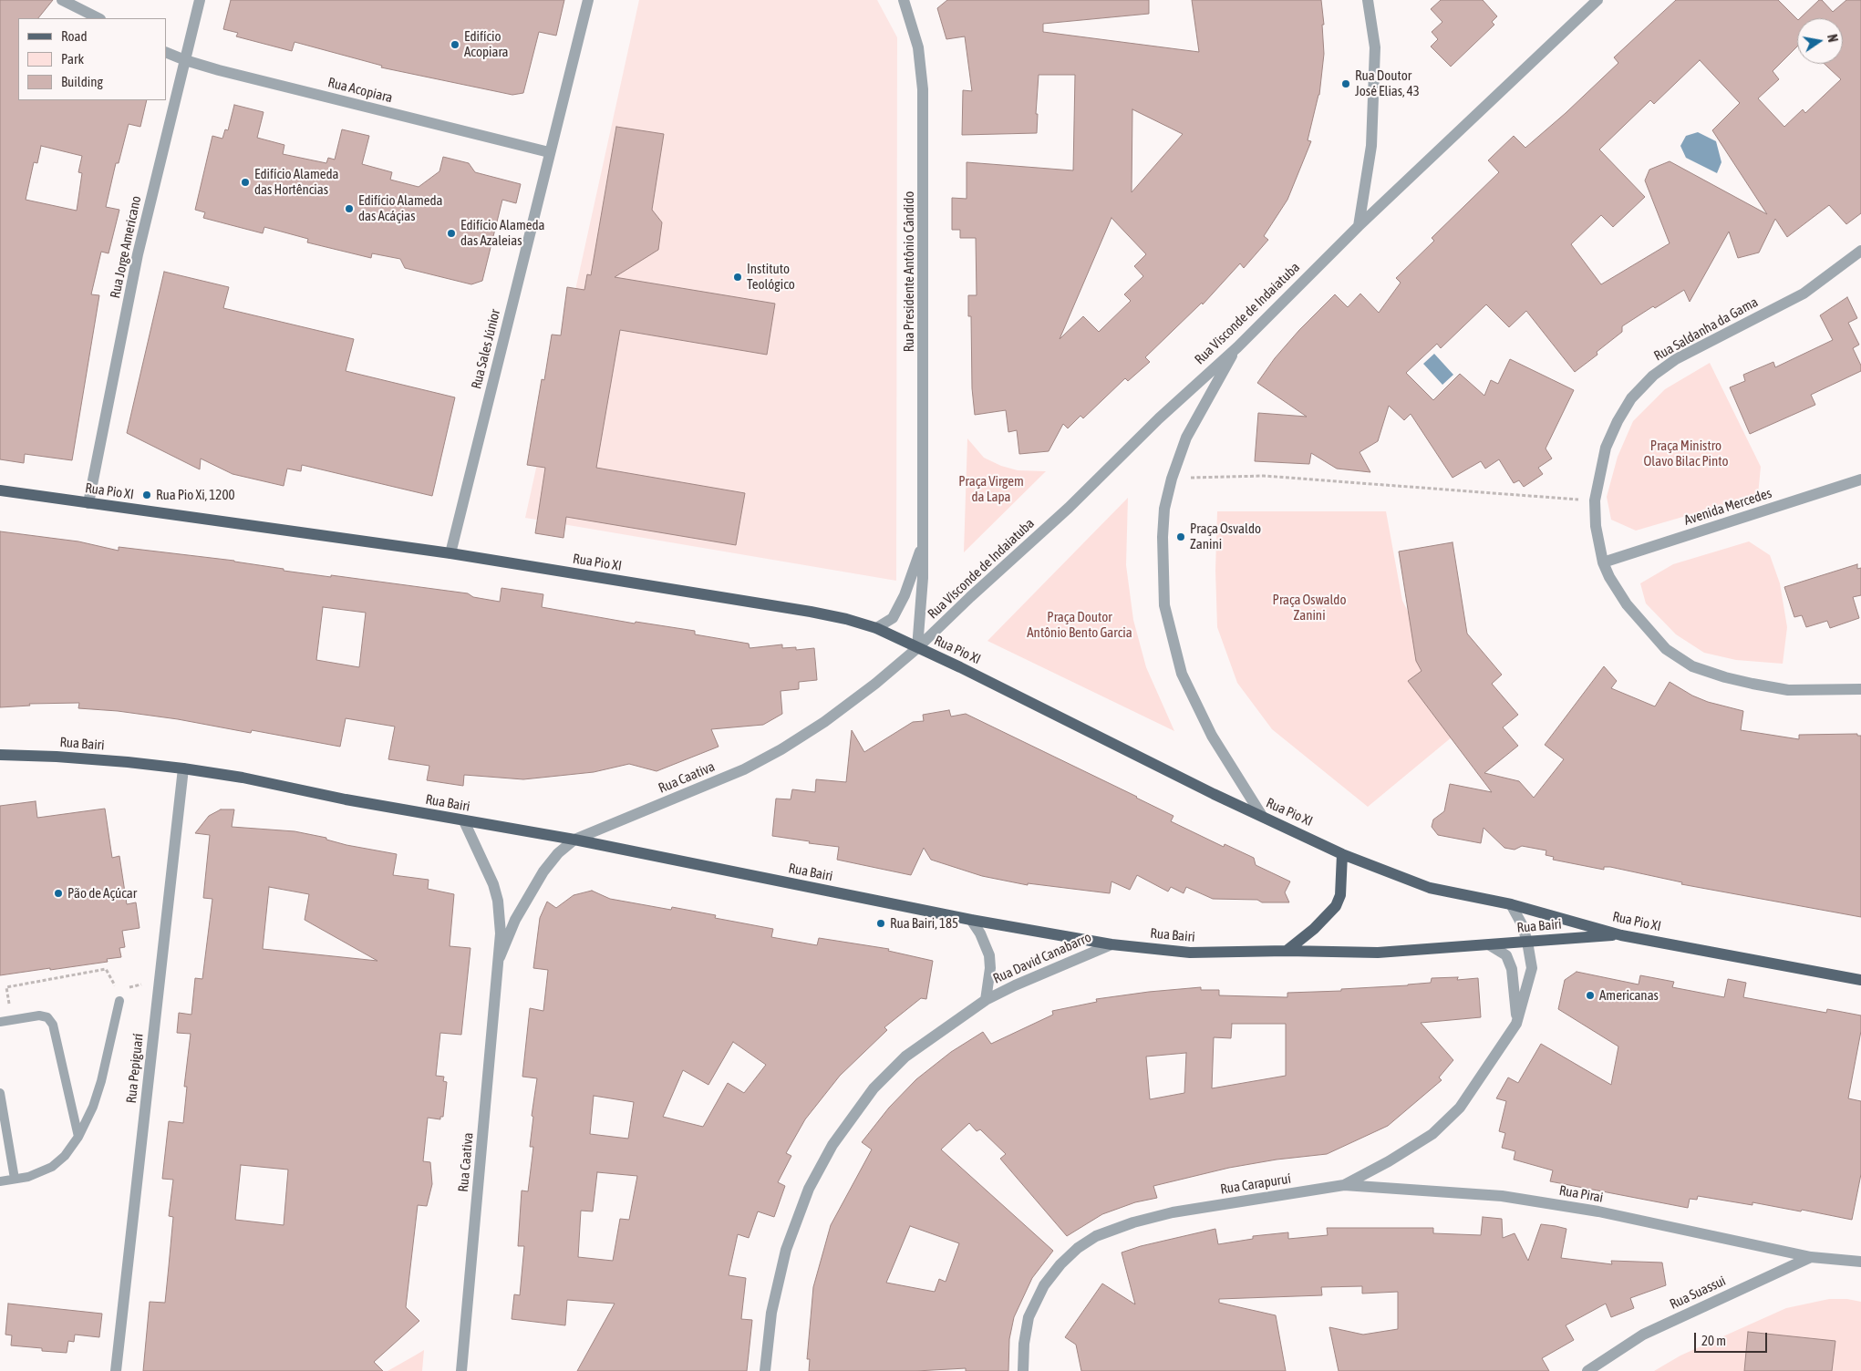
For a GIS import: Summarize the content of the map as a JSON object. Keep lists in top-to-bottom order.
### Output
{
  "streets": {
    "main road": ["Rua Pio XI", "Rua Bairi"],
    "street": [
      "Rua Acopiara",
      "Rua Jorge Americano",
      "Rua Presidente Antônio Cândido",
      "Rua Visconde de Indaiatuba",
      "Rua Saldanha da Gama",
      "Rua Sales Júnior",
      "Avenida Mercedes",
      "Rua Caativa",
      "Rua David Canabarro",
      "Rua Pepiguarí",
      "Rua Carapuruí",
      "Rua Pirai",
      "Rua Suassui"
    ]
  },
  "crossings": [
    ["Rua Acopiara", "Rua Jorge Americano"],
    ["Rua Acopiara", "Rua Sales Júnior"],
    ["Rua Jorge Americano", "Rua Pio XI"],
    ["Rua Presidente Antônio Cândido", "Rua Visconde de Indaiatuba"],
    ["Rua Presidente Antônio Cândido", "Rua Pio XI"],
    ["Rua Presidente Antônio Cândido", "Rua Caativa"],
    ["Rua Visconde de Indaiatuba", "Rua Pio XI"],
    ["Rua Visconde de Indaiatuba", "Rua Caativa"],
    ["Rua Saldanha da Gama", "Avenida Mercedes"],
    ["Rua Sales Júnior", "Rua Pio XI"],
    ["Rua Pio XI", "Rua Bairi"],
    ["Rua Pio XI", "Rua Caativa"],
    ["Rua Pio XI", "Rua Carapuruí"],
    ["Rua Bairi", "Rua Caativa"],
    ["Rua Bairi", "Rua David Canabarro"],
    ["Rua Bairi", "Rua Pepiguarí"],
    ["Rua Bairi", "Rua Carapuruí"],
    ["Rua Carapuruí", "Rua Pirai"],
    ["Rua Pirai", "Rua Suassui"]
  ],
  "parks": [
    "Praça Ministro Olavo Bilac Pinto",
    "Praça Virgem da Lapa",
    "Praça Oswaldo Zanini",
    "Praça Doutor Antônio Bento Garcia"
  ],
  "places": [
    "Edifício Acopiara",
    "Rua Doutor José Elias, 43",
    "Edifício Alameda das Hortências",
    "Edifício Alameda das Acáçias",
    "Edifício Alameda das Azaleias",
    "Instituto Teológico",
    "Rua Pio Xi, 1200",
    "Praça Osvaldo Zanini",
    "Pão de Açúcar",
    "Rua Bairi, 185",
    "Americanas"
  ],
  "legend": ["Road", "Park", "Building"],
  "scale_bar": "20 m",
  "north": "right"
}
